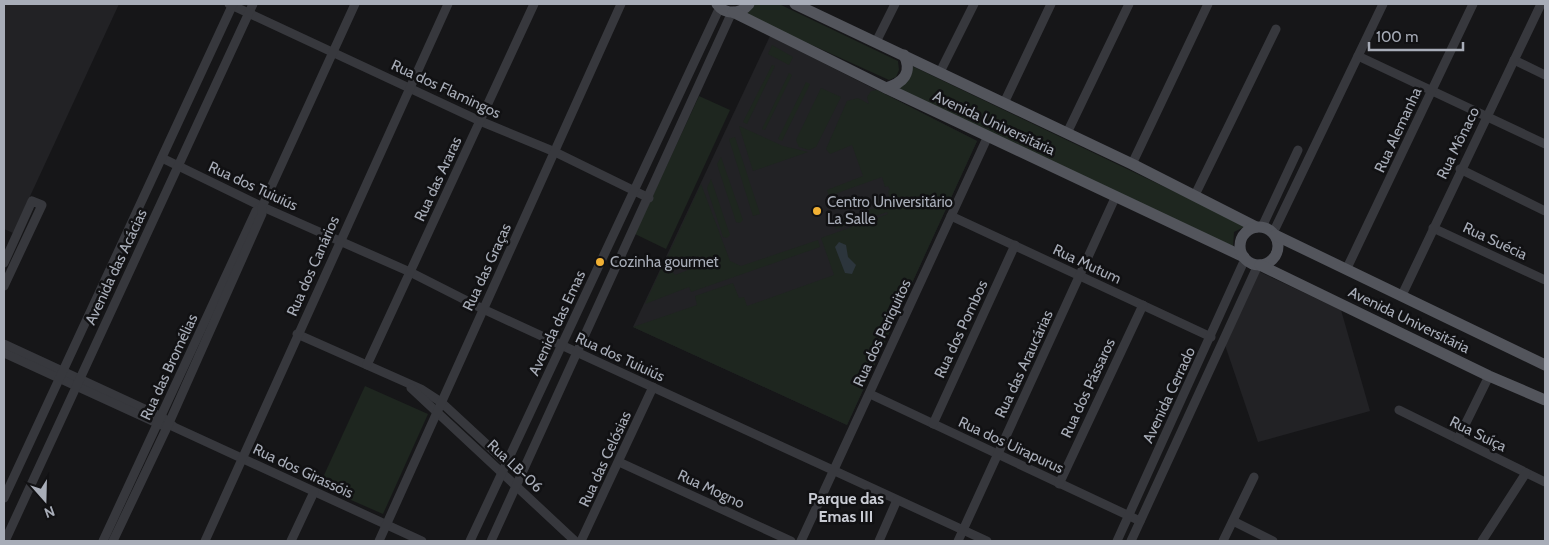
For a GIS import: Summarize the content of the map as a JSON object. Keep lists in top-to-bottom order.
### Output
{
  "streets": {
    "main road": ["Avenida Universitária"],
    "street": [
      "Rua dos Flamingos",
      "Rua Alemanha",
      "Rua Mônaco",
      "Rua das Araras",
      "Rua dos Tuiuiús",
      "Rua Suécia",
      "Rua Mutum",
      "Rua dos Canários",
      "Avenida das Acácias",
      "Rua das Graças",
      "Avenida das Emas",
      "Rua dos Pombos",
      "Rua dos Periquitos",
      "Rua das Araucárias",
      "Rua das Bromélias",
      "Rua dos Pássaros",
      "Avenida Cerrado",
      "Rua Suíça",
      "Rua dos Uirapurus",
      "Rua das Celósias",
      "Rua LB-06",
      "Rua dos Girassóis",
      "Rua Mogno"
    ]
  },
  "crossings": [
    ["Rua dos Flamingos", "Rua das Araras"],
    ["Rua dos Flamingos", "Rua dos Canários"],
    ["Rua dos Flamingos", "Avenida das Acácias"],
    ["Rua dos Flamingos", "Rua das Graças"],
    ["Rua dos Flamingos", "Avenida das Emas"],
    ["Rua dos Flamingos", "Rua das Bromélias"],
    ["Avenida Universitária", "Rua Alemanha"],
    ["Avenida Universitária", "Rua Mônaco"],
    ["Avenida Universitária", "Avenida das Emas"],
    ["Avenida Universitária", "Rua dos Periquitos"],
    ["Avenida Universitária", "Rua das Araucárias"],
    ["Avenida Universitária", "Avenida Cerrado"],
    ["Rua Mônaco", "Rua Suécia"],
    ["Rua das Araras", "Rua dos Tuiuiús"],
    ["Rua das Araras", "Rua LB-06"],
    ["Rua dos Tuiuiús", "Rua dos Canários"],
    ["Rua dos Tuiuiús", "Avenida das Acácias"],
    ["Rua dos Tuiuiús", "Rua das Graças"],
    ["Rua dos Tuiuiús", "Avenida das Emas"],
    ["Rua dos Tuiuiús", "Rua dos Periquitos"],
    ["Rua dos Tuiuiús", "Rua das Araucárias"],
    ["Rua dos Tuiuiús", "Rua das Bromélias"],
    ["Rua dos Tuiuiús", "Rua das Celósias"],
    ["Rua Mutum", "Rua dos Pombos"],
    ["Rua Mutum", "Rua dos Periquitos"],
    ["Rua Mutum", "Rua das Araucárias"],
    ["Rua Mutum", "Rua dos Pássaros"],
    ["Rua Mutum", "Avenida Cerrado"],
    ["Rua dos Canários", "Rua LB-06"],
    ["Rua dos Canários", "Rua dos Girassóis"],
    ["Avenida das Acácias", "Rua dos Girassóis"],
    ["Rua das Graças", "Rua LB-06"],
    ["Rua das Graças", "Rua dos Girassóis"],
    ["Avenida das Emas", "Rua LB-06"],
    ["Rua dos Pombos", "Rua dos Uirapurus"],
    ["Rua dos Periquitos", "Rua dos Uirapurus"],
    ["Rua das Araucárias", "Rua dos Uirapurus"],
    ["Rua das Bromélias", "Rua dos Girassóis"],
    ["Rua dos Pássaros", "Rua dos Uirapurus"],
    ["Avenida Cerrado", "Rua dos Uirapurus"],
    ["Rua das Celósias", "Rua Mogno"]
  ],
  "districts": ["Parque das Emas III"],
  "places": ["Centro Universitário La Salle", "Cozinha gourmet"],
  "scale_bar": "100 m",
  "north": "bottom"
}
